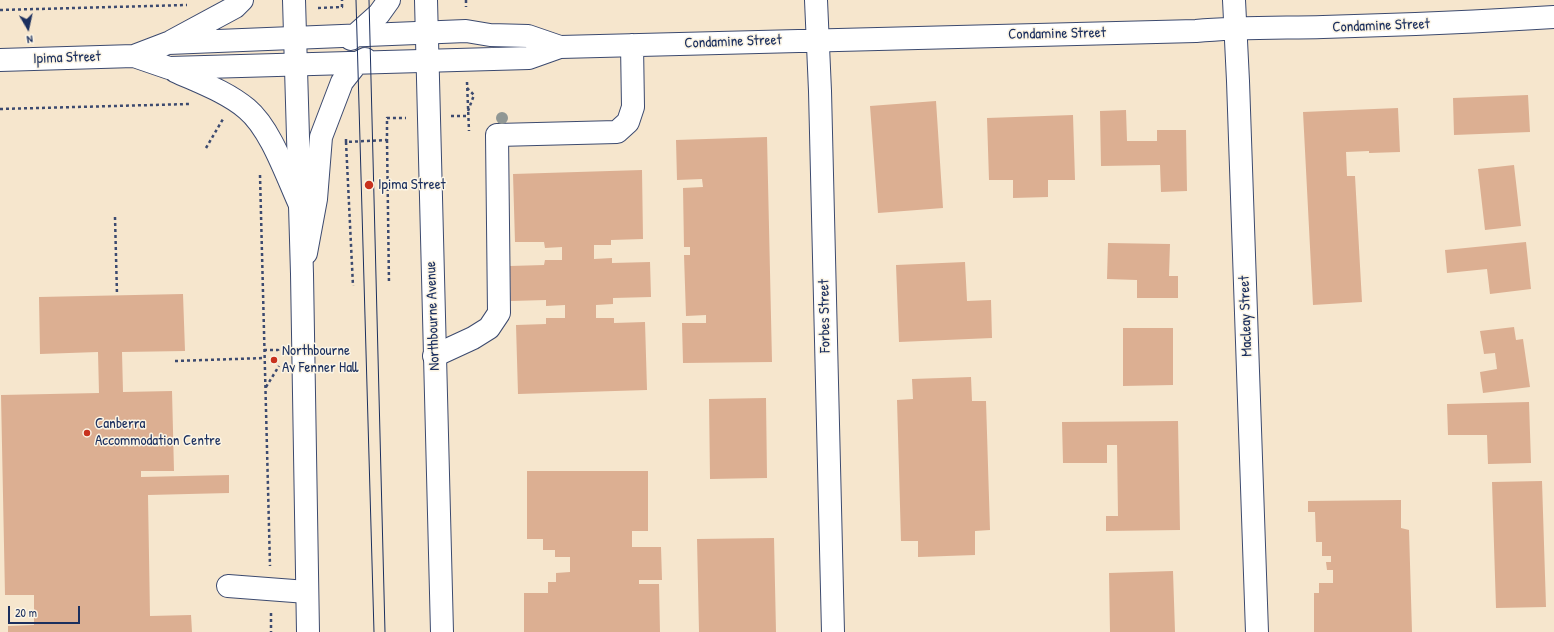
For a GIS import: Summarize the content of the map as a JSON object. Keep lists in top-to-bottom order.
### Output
{
  "streets": {
    "main road": [
      "Condamine Street",
      "Ipima Street",
      "Northbourne Avenue",
      "Forbes Street",
      "Macleay Street"
    ]
  },
  "crossings": [
    ["Condamine Street", "Ipima Street"],
    ["Condamine Street", "Northbourne Avenue"],
    ["Condamine Street", "Forbes Street"],
    ["Condamine Street", "Macleay Street"],
    ["Ipima Street", "Northbourne Avenue"]
  ],
  "places": ["Ipima Street", "Northbourne Av Fenner Hall", "Canberra Accommodation Centre"],
  "scale_bar": "20 m",
  "north": "bottom"
}
